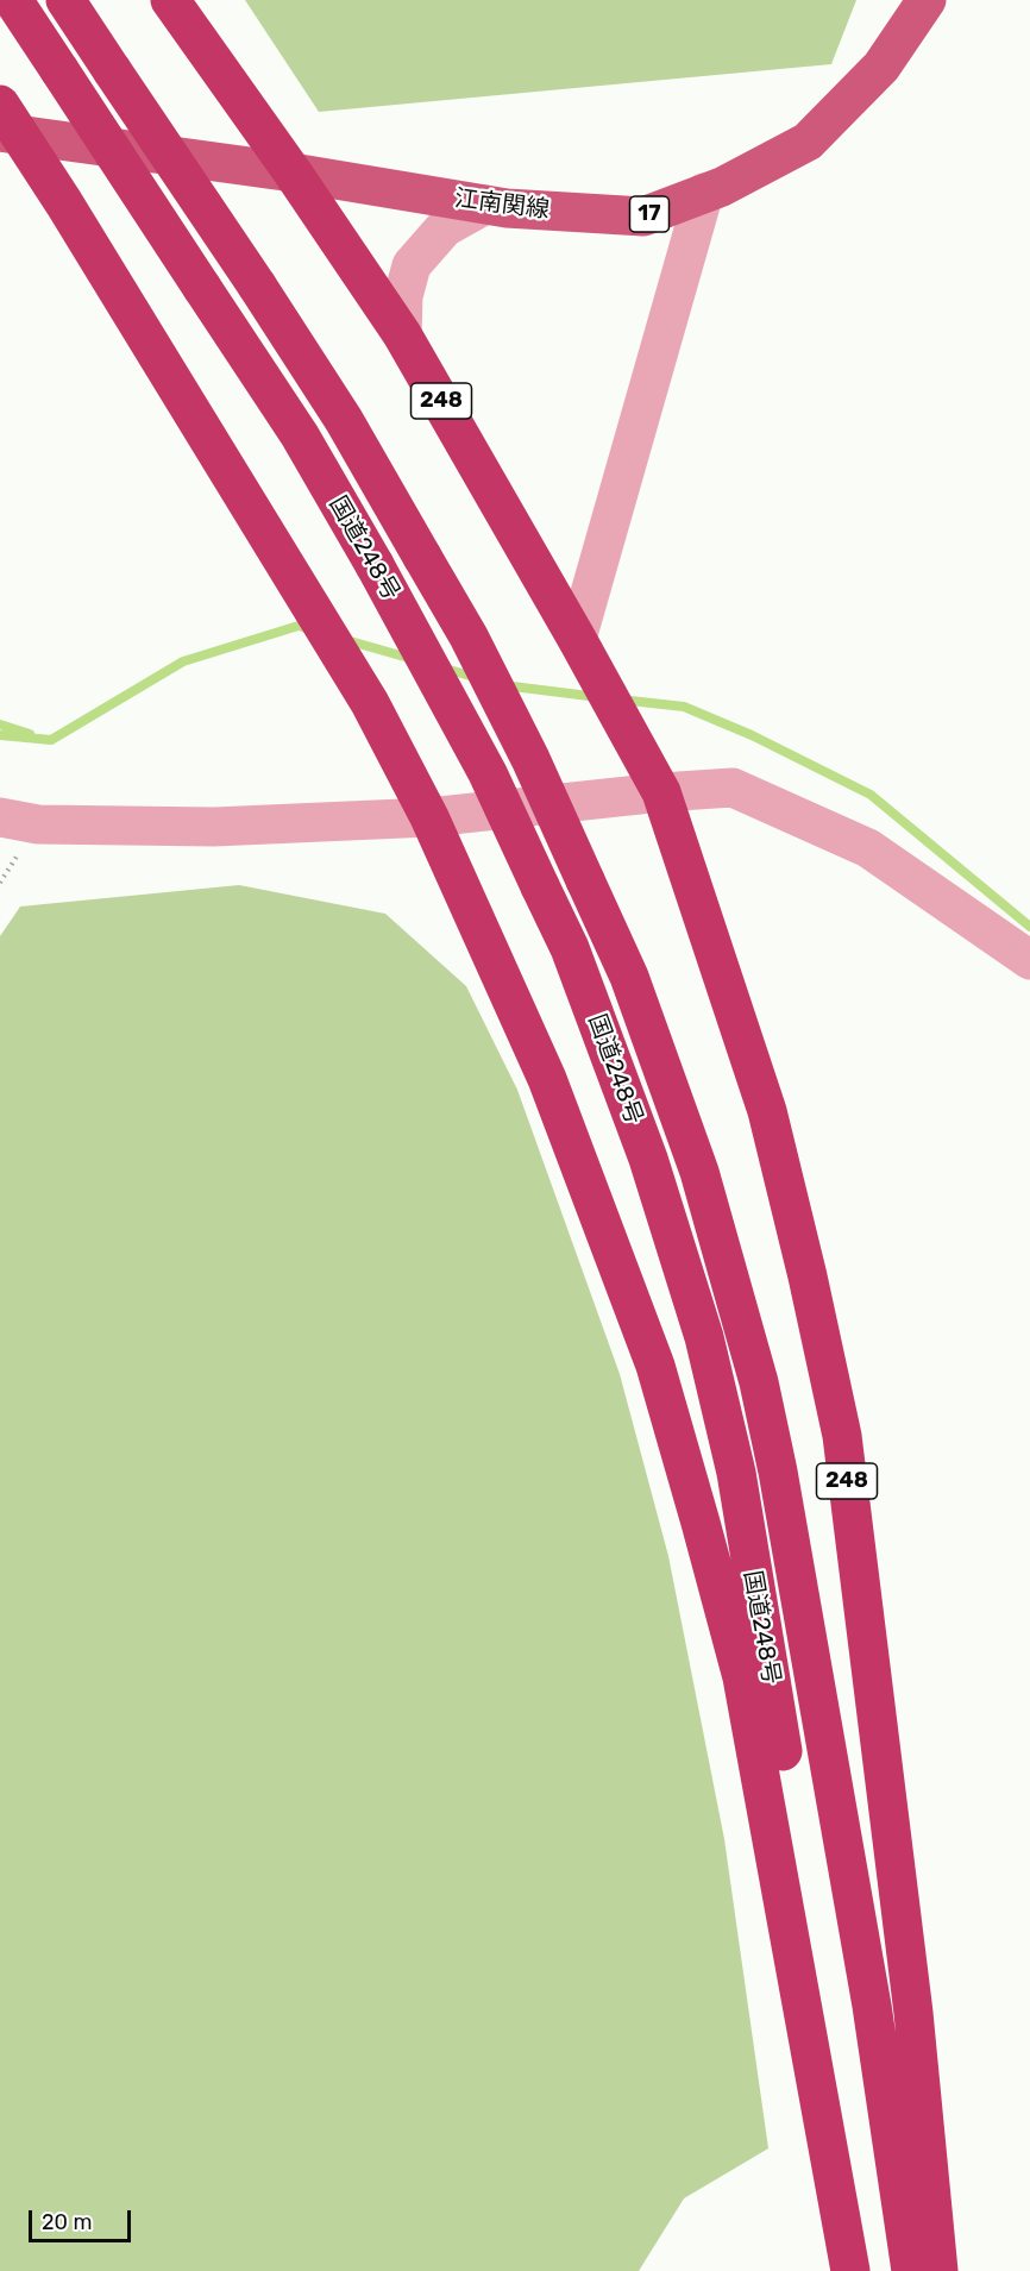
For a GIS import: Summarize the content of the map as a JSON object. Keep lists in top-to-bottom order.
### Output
{
  "streets": {
    "highway": ["248", "国道248号"],
    "main road": ["江南関線", "17"]
  },
  "crossings": [
    ["江南関線", "248"]
  ],
  "scale_bar": "20 m"
}
